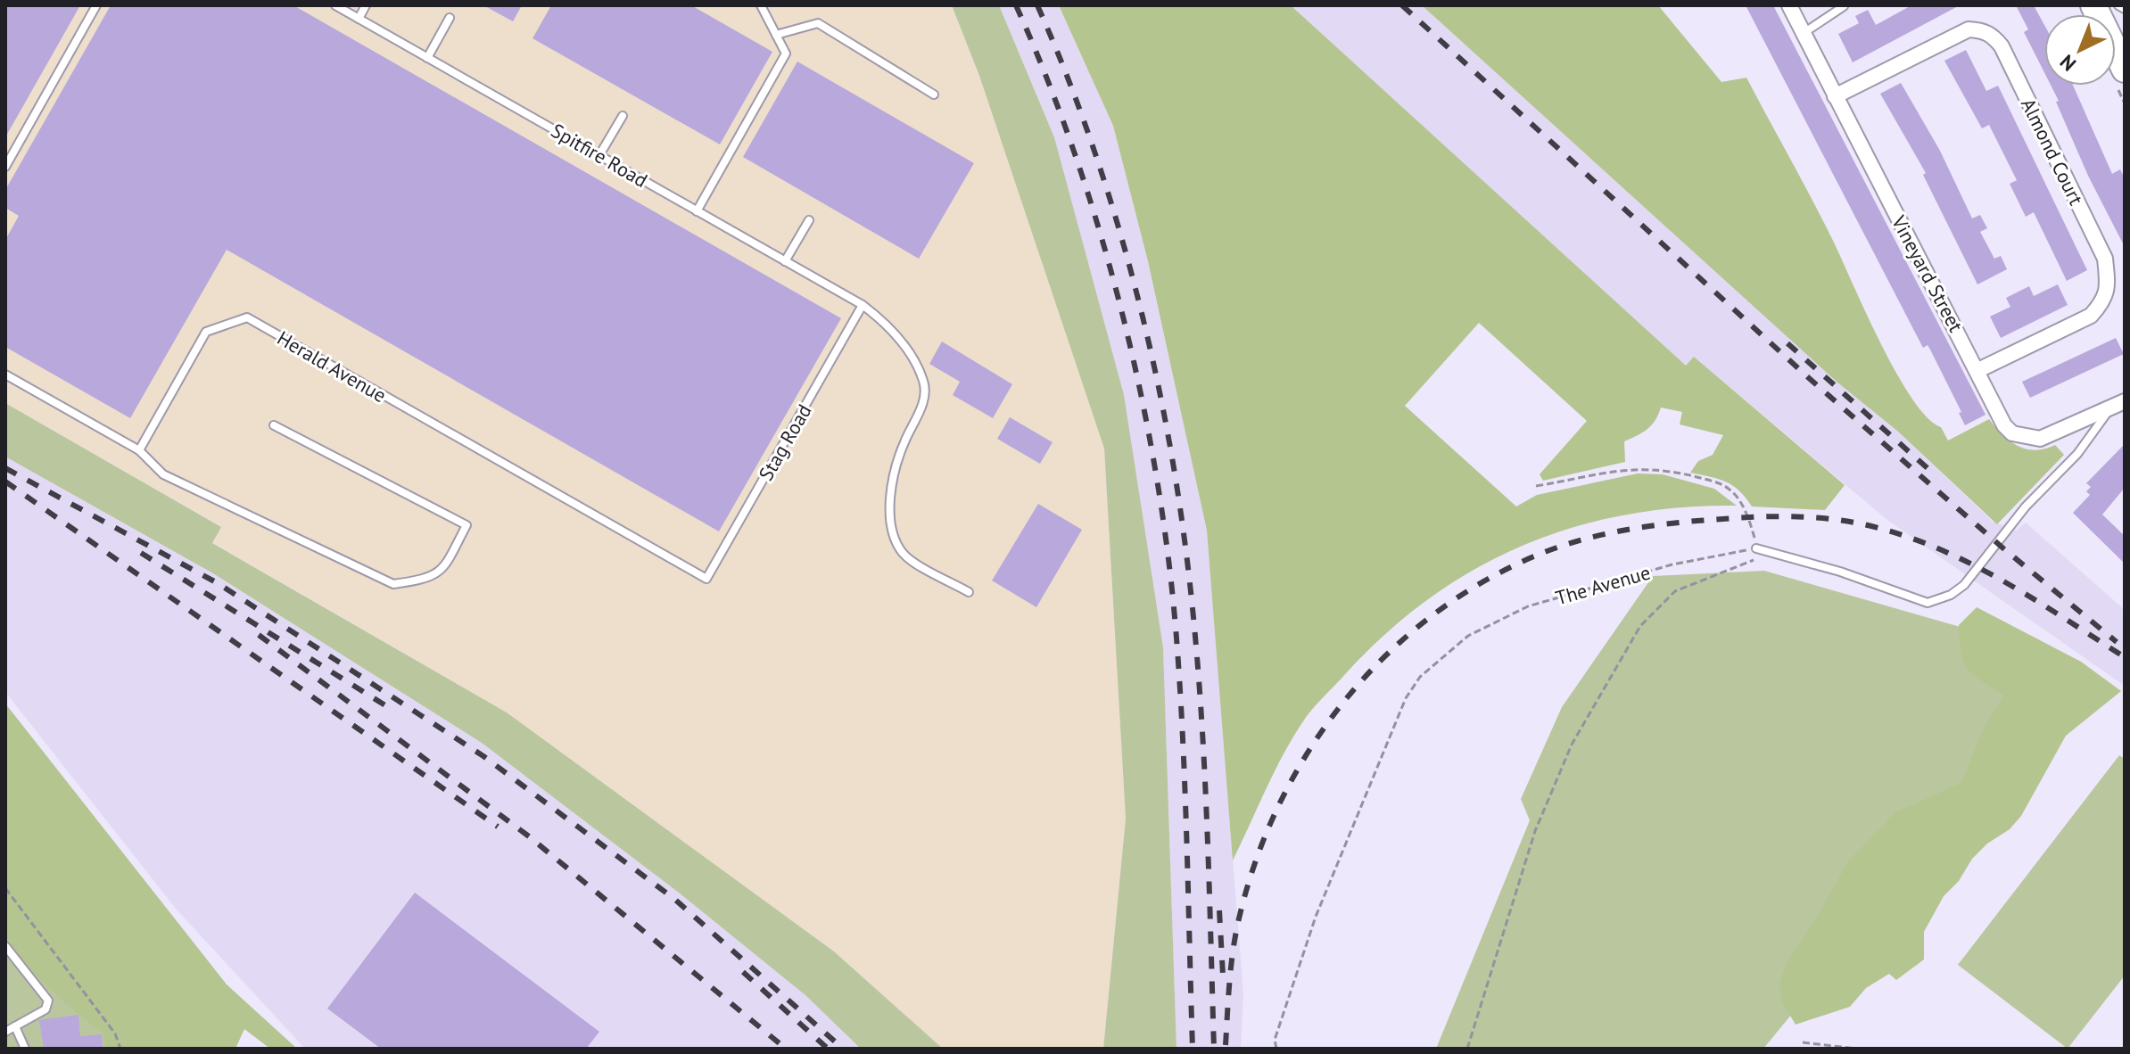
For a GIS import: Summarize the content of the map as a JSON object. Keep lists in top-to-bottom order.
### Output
{
  "streets": {
    "street": ["Almond Court", "Vineyard Street"],
    "lane": ["Spitfire Road", "Herald Avenue", "Stag Road"],
    "path": ["The Avenue"]
  },
  "crossings": [
    ["Almond Court", "Vineyard Street"],
    ["Spitfire Road", "Stag Road"],
    ["Herald Avenue", "Stag Road"]
  ],
  "north": "bottom left"
}
